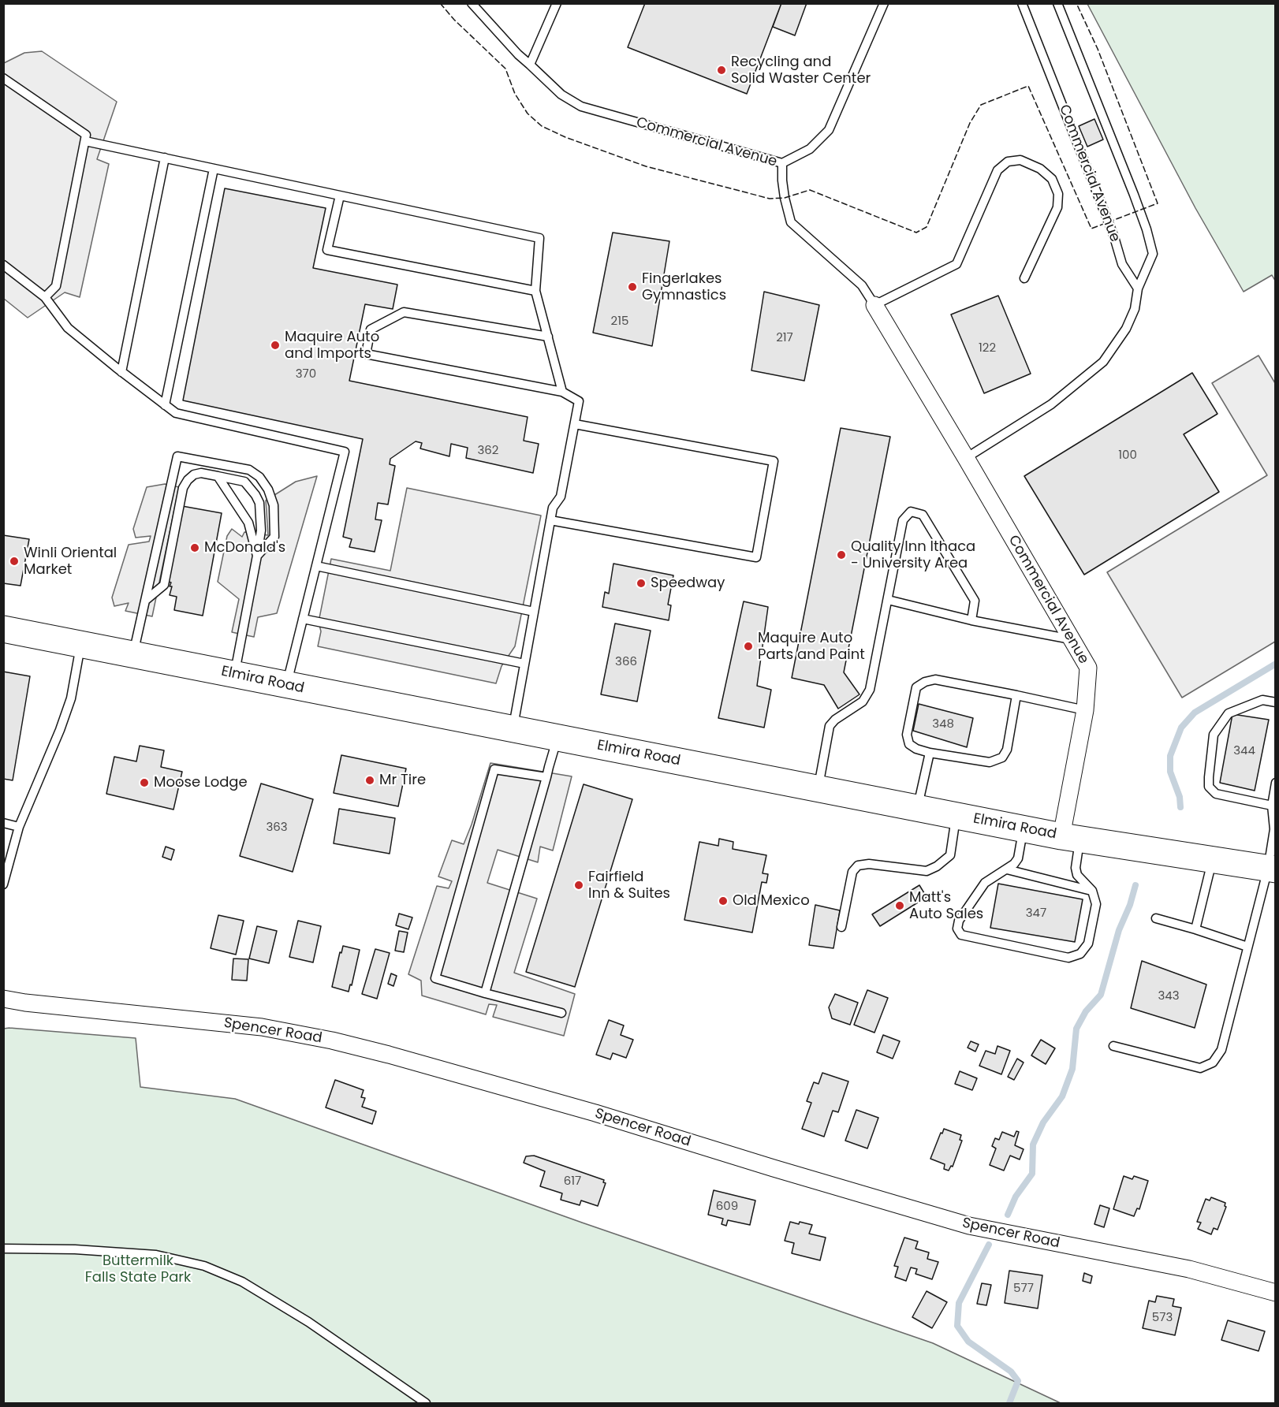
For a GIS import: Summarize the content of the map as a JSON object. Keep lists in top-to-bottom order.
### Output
{
  "streets": {
    "highway": ["Elmira Road"],
    "street": ["Commercial Avenue", "Spencer Road"]
  },
  "crossings": [
    ["Commercial Avenue", "Elmira Road"]
  ],
  "parks": ["Buttermilk Falls State Park"],
  "places": [
    "Recycling and Solid Waster Center",
    "Fingerlakes Gymnastics",
    "Maquire Auto and Imports",
    "McDonald's",
    "Quality Inn Ithaca - University Area",
    "Winli Oriental Market",
    "Speedway",
    "Maquire Auto Parts and Paint",
    "Mr Tire",
    "Moose Lodge",
    "Fairfield Inn & Suites",
    "Old Mexico",
    "Matt's Auto Sales"
  ],
  "house_numbers": [
    "215",
    "217",
    "122",
    "370",
    "362",
    "100",
    "366",
    "348",
    "344",
    "363",
    "347",
    "343",
    "617",
    "609",
    "577",
    "573"
  ]
}
